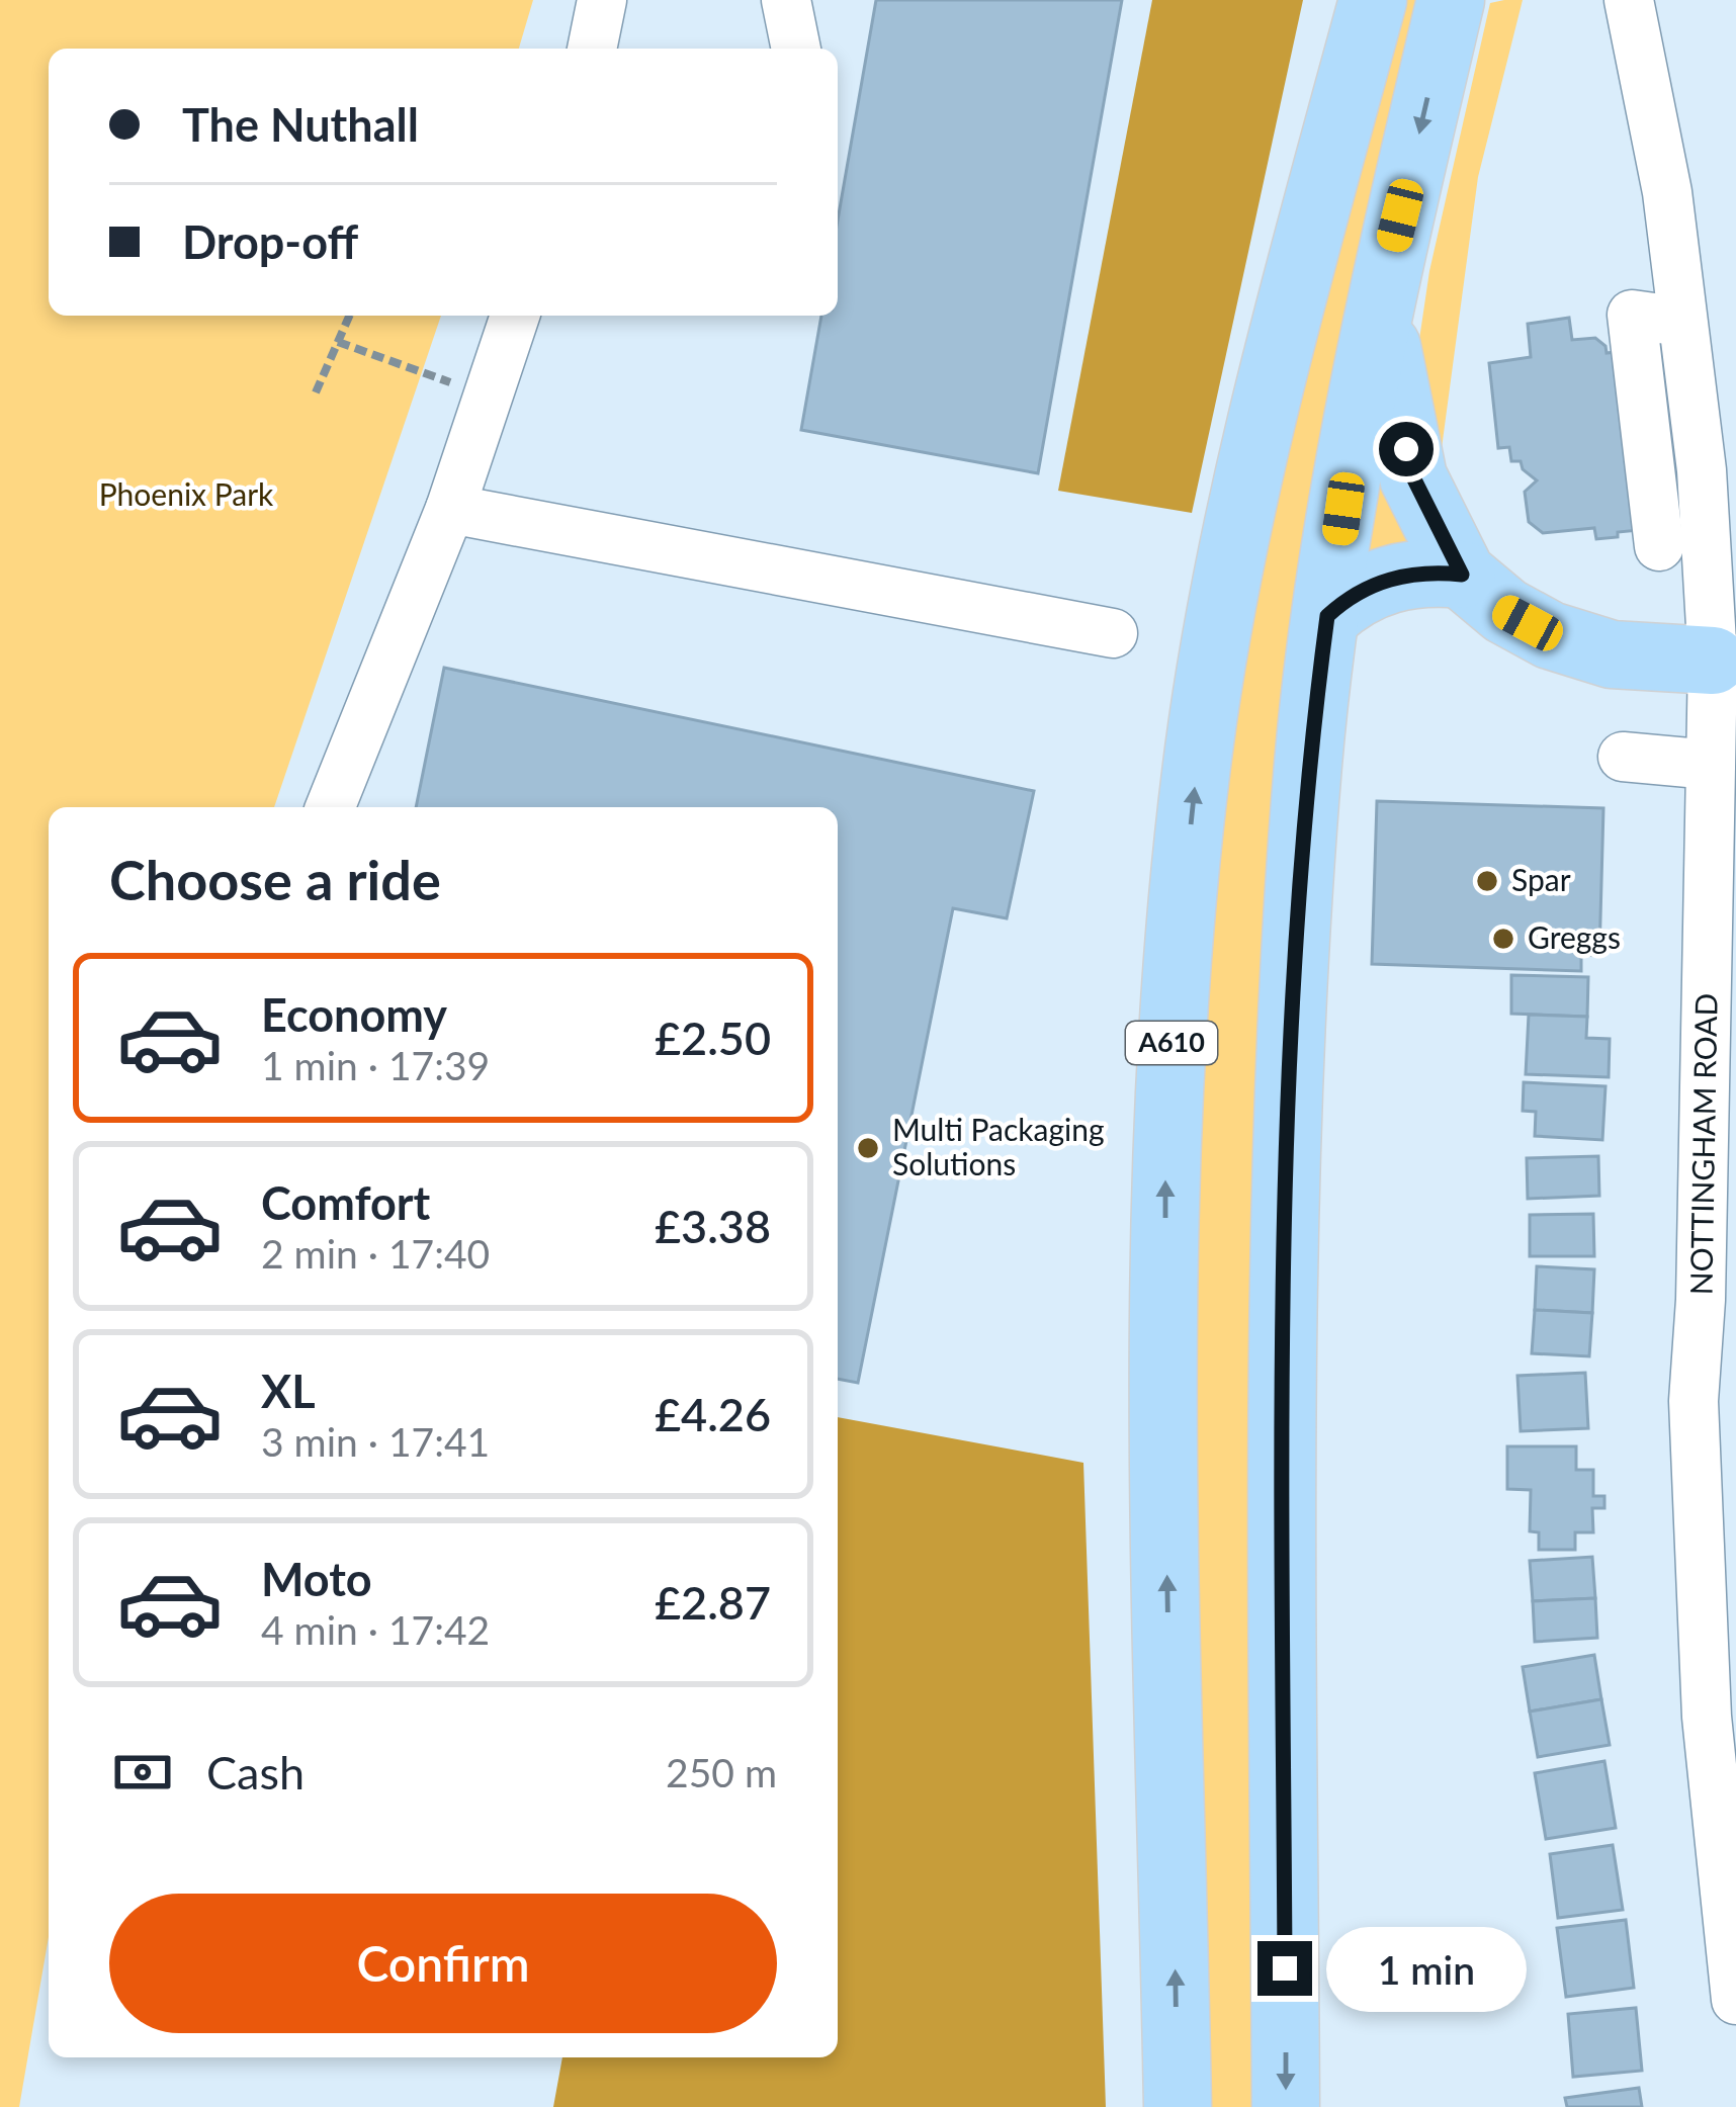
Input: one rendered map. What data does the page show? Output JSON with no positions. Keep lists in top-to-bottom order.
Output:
{
  "streets": {
    "highway": ["A610"],
    "street": ["NOTTINGHAM ROAD"]
  },
  "parks": ["Phoenix Park"],
  "places": ["Spar", "Greggs", "Multi Packaging Solutions"],
  "page": {
    "banner": ["The Nuthall", "Drop-off"],
    "heading": "Choose a ride",
    "list": [
      {
        "name": "Economy",
        "note": "1 min · 17:39",
        "value": "£2.50"
      },
      {
        "name": "Comfort",
        "note": "2 min · 17:40",
        "value": "£3.38"
      },
      {
        "name": "XL",
        "note": "3 min · 17:41",
        "value": "£4.26"
      },
      {
        "name": "Moto",
        "note": "4 min · 17:42",
        "value": "£2.87"
      }
    ],
    "pay": ["Cash", "250 m"],
    "buttons": "Confirm",
    "bubble": "1 min"
  }
}
